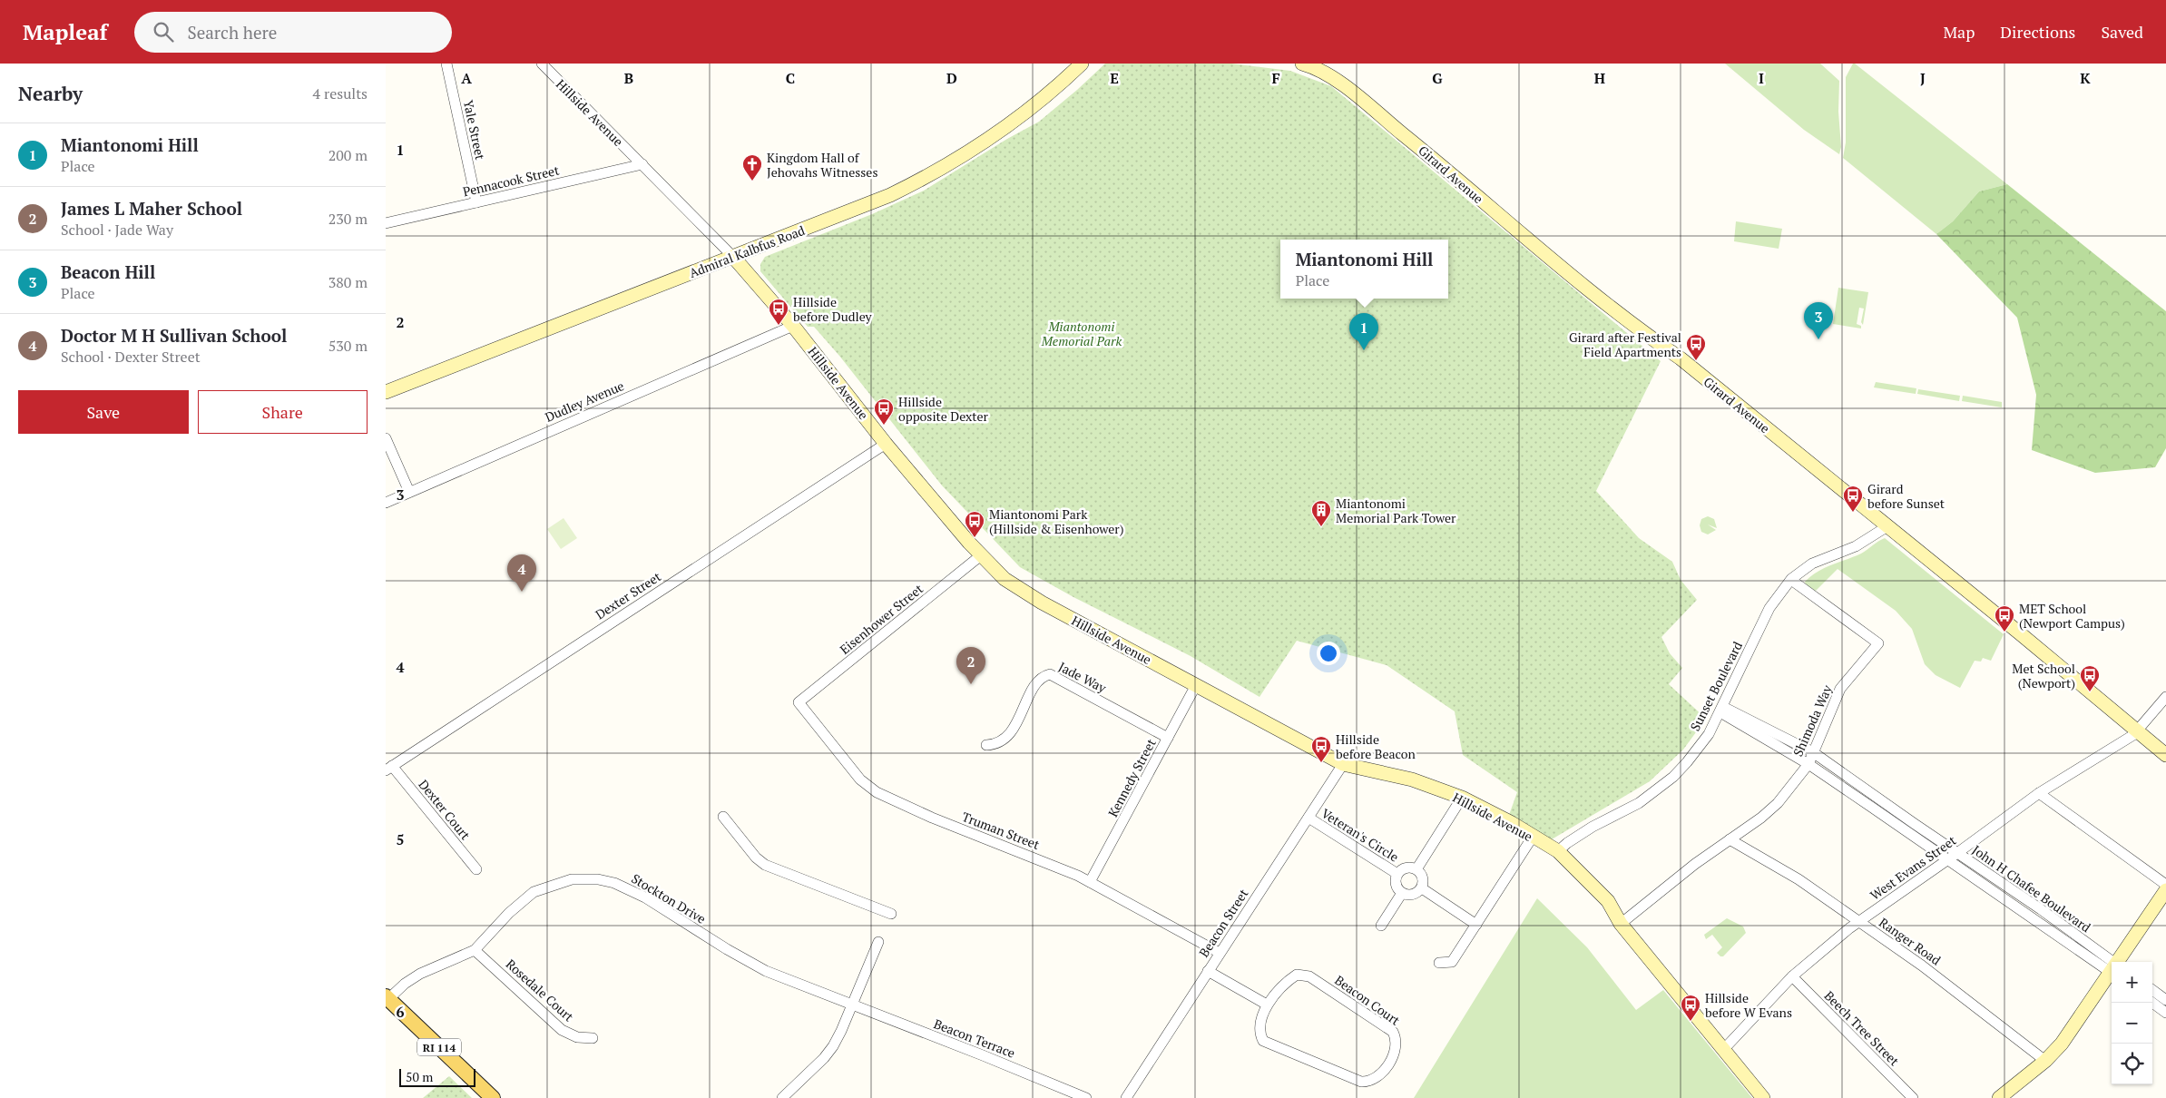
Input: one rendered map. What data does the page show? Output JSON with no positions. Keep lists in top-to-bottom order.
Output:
{
  "streets": {
    "main road": ["RI 114"],
    "street": [
      "Hillside Avenue",
      "Yale Street",
      "Girard Avenue",
      "Pennacook Street",
      "Admiral Kalbfus Road",
      "Dudley Avenue",
      "Dexter Street",
      "Eisenhower Street",
      "Jade Way",
      "Sunset Boulevard",
      "Shimoda Way",
      "Kennedy Street",
      "Dexter Court",
      "Truman Street",
      "Veteran's Circle",
      "West Evans Street",
      "John H Chafee Boulevard",
      "Stockton Drive",
      "Beacon Street",
      "Ranger Road",
      "Rosedale Court",
      "Beacon Court",
      "Beech Tree Street",
      "Beacon Terrace"
    ]
  },
  "crossings": [
    ["Hillside Avenue", "Pennacook Street"],
    ["Hillside Avenue", "Admiral Kalbfus Road"],
    ["Hillside Avenue", "Dudley Avenue"],
    ["Hillside Avenue", "Dexter Street"],
    ["Hillside Avenue", "Eisenhower Street"],
    ["Hillside Avenue", "Sunset Boulevard"],
    ["Hillside Avenue", "Shimoda Way"],
    ["Hillside Avenue", "Kennedy Street"],
    ["Hillside Avenue", "West Evans Street"],
    ["Hillside Avenue", "Beacon Street"],
    ["Yale Street", "Pennacook Street"],
    ["Girard Avenue", "Sunset Boulevard"],
    ["Girard Avenue", "West Evans Street"],
    ["Dexter Street", "Dexter Court"],
    ["Eisenhower Street", "Truman Street"],
    ["Jade Way", "Kennedy Street"],
    ["Sunset Boulevard", "Shimoda Way"],
    ["Sunset Boulevard", "John H Chafee Boulevard"],
    ["Shimoda Way", "John H Chafee Boulevard"],
    ["Shimoda Way", "Ranger Road"],
    ["Kennedy Street", "Truman Street"],
    ["Truman Street", "Beacon Street"],
    ["Veteran's Circle", "Beacon Street"],
    ["West Evans Street", "John H Chafee Boulevard"],
    ["West Evans Street", "Ranger Road"],
    ["West Evans Street", "Beech Tree Street"],
    ["Stockton Drive", "Rosedale Court"],
    ["Stockton Drive", "Beacon Terrace"],
    ["Stockton Drive", "RI 114"]
  ],
  "parks": ["Miantonomi Memorial Park"],
  "places": {
    "church": ["Kingdom Hall of Jehovahs Witnesses"],
    "bus stop": [
      "Hillside before Dudley",
      "Girard after Festival Field Apartments",
      "Hillside opposite Dexter",
      "Girard before Sunset",
      "Miantonomi Park (Hillside & Eisenhower)",
      "MET School (Newport Campus)",
      "Met School (Newport)",
      "Hillside before Beacon",
      "Hillside before W Evans"
    ],
    "building": ["Miantonomi Memorial Park Tower"]
  },
  "scale_bar": "50 m",
  "page": {
    "header": "Mapleaf",
    "search": "Search here",
    "nav": ["Map", "Directions", "Saved"],
    "heading": ["Nearby", "4 results"],
    "list": [
      {
        "mark": "1",
        "name": "Miantonomi Hill",
        "note": "Place",
        "value": "200 m"
      },
      {
        "mark": "2",
        "name": "James L Maher School",
        "note": "School · Jade Way",
        "value": "230 m"
      },
      {
        "mark": "3",
        "name": "Beacon Hill",
        "note": "Place",
        "value": "380 m"
      },
      {
        "mark": "4",
        "name": "Doctor M H Sullivan School",
        "note": "School · Dexter Street",
        "value": "530 m"
      }
    ],
    "popup": ["Miantonomi Hill", "Place"],
    "pins": [
      "3",
      "1",
      "4",
      "2"
    ],
    "buttons": ["Save", "Share"],
    "map_buttons": ["+", "−"],
    "scale": "50 m"
  },
  "grid": {
    "columns": [
      "A",
      "B",
      "C",
      "D",
      "E",
      "F",
      "G",
      "H",
      "I",
      "J",
      "K"
    ],
    "rows": [
      "1",
      "2",
      "3",
      "4",
      "5",
      "6"
    ]
  }
}
